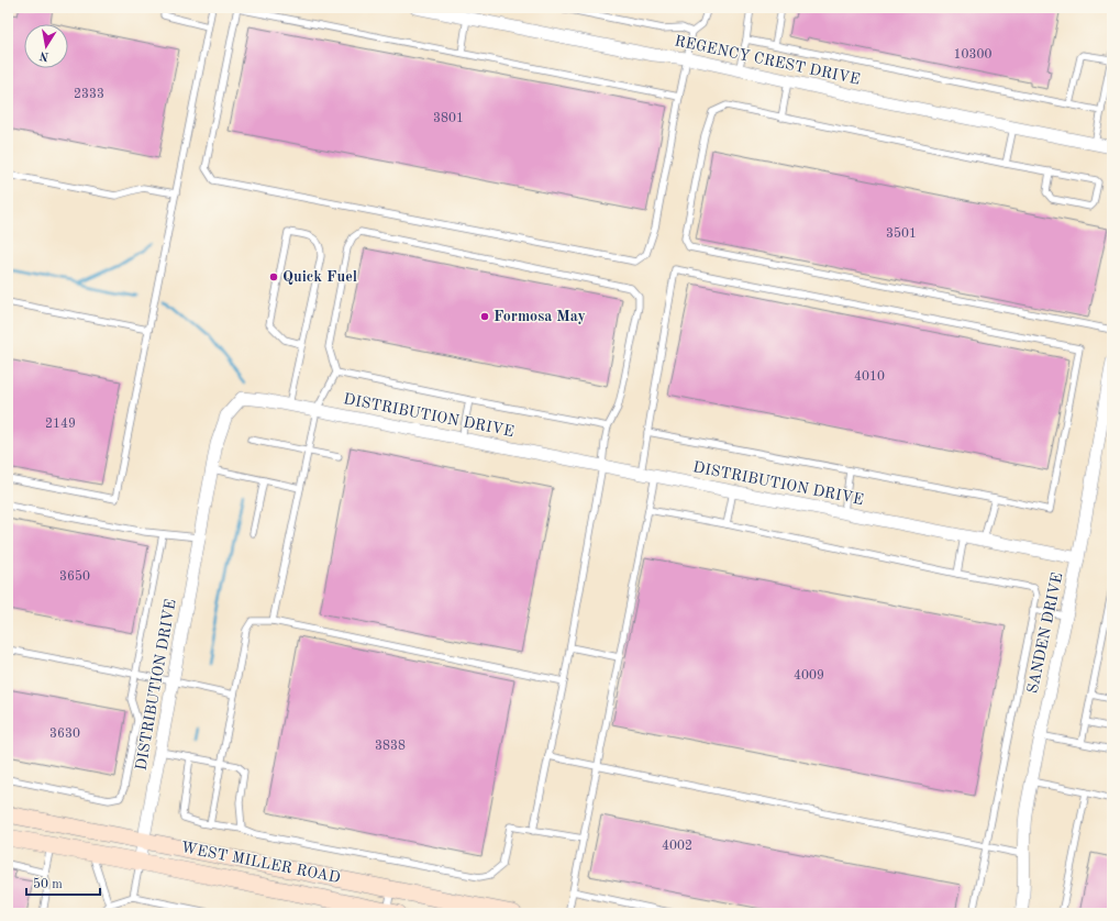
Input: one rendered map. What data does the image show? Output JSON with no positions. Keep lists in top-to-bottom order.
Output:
{
  "streets": {
    "main road": ["WEST MILLER ROAD"],
    "street": ["REGENCY CREST DRIVE", "DISTRIBUTION DRIVE", "SANDEN DRIVE"]
  },
  "crossings": [
    ["DISTRIBUTION DRIVE", "SANDEN DRIVE"],
    ["DISTRIBUTION DRIVE", "WEST MILLER ROAD"]
  ],
  "places": ["Quick Fuel", "Formosa May"],
  "house_numbers": [
    "10300",
    "2333",
    "3801",
    "3501",
    "4010",
    "2149",
    "3650",
    "4009",
    "3630",
    "3838",
    "4002"
  ],
  "scale_bar": "50 m",
  "north": "bottom"
}
